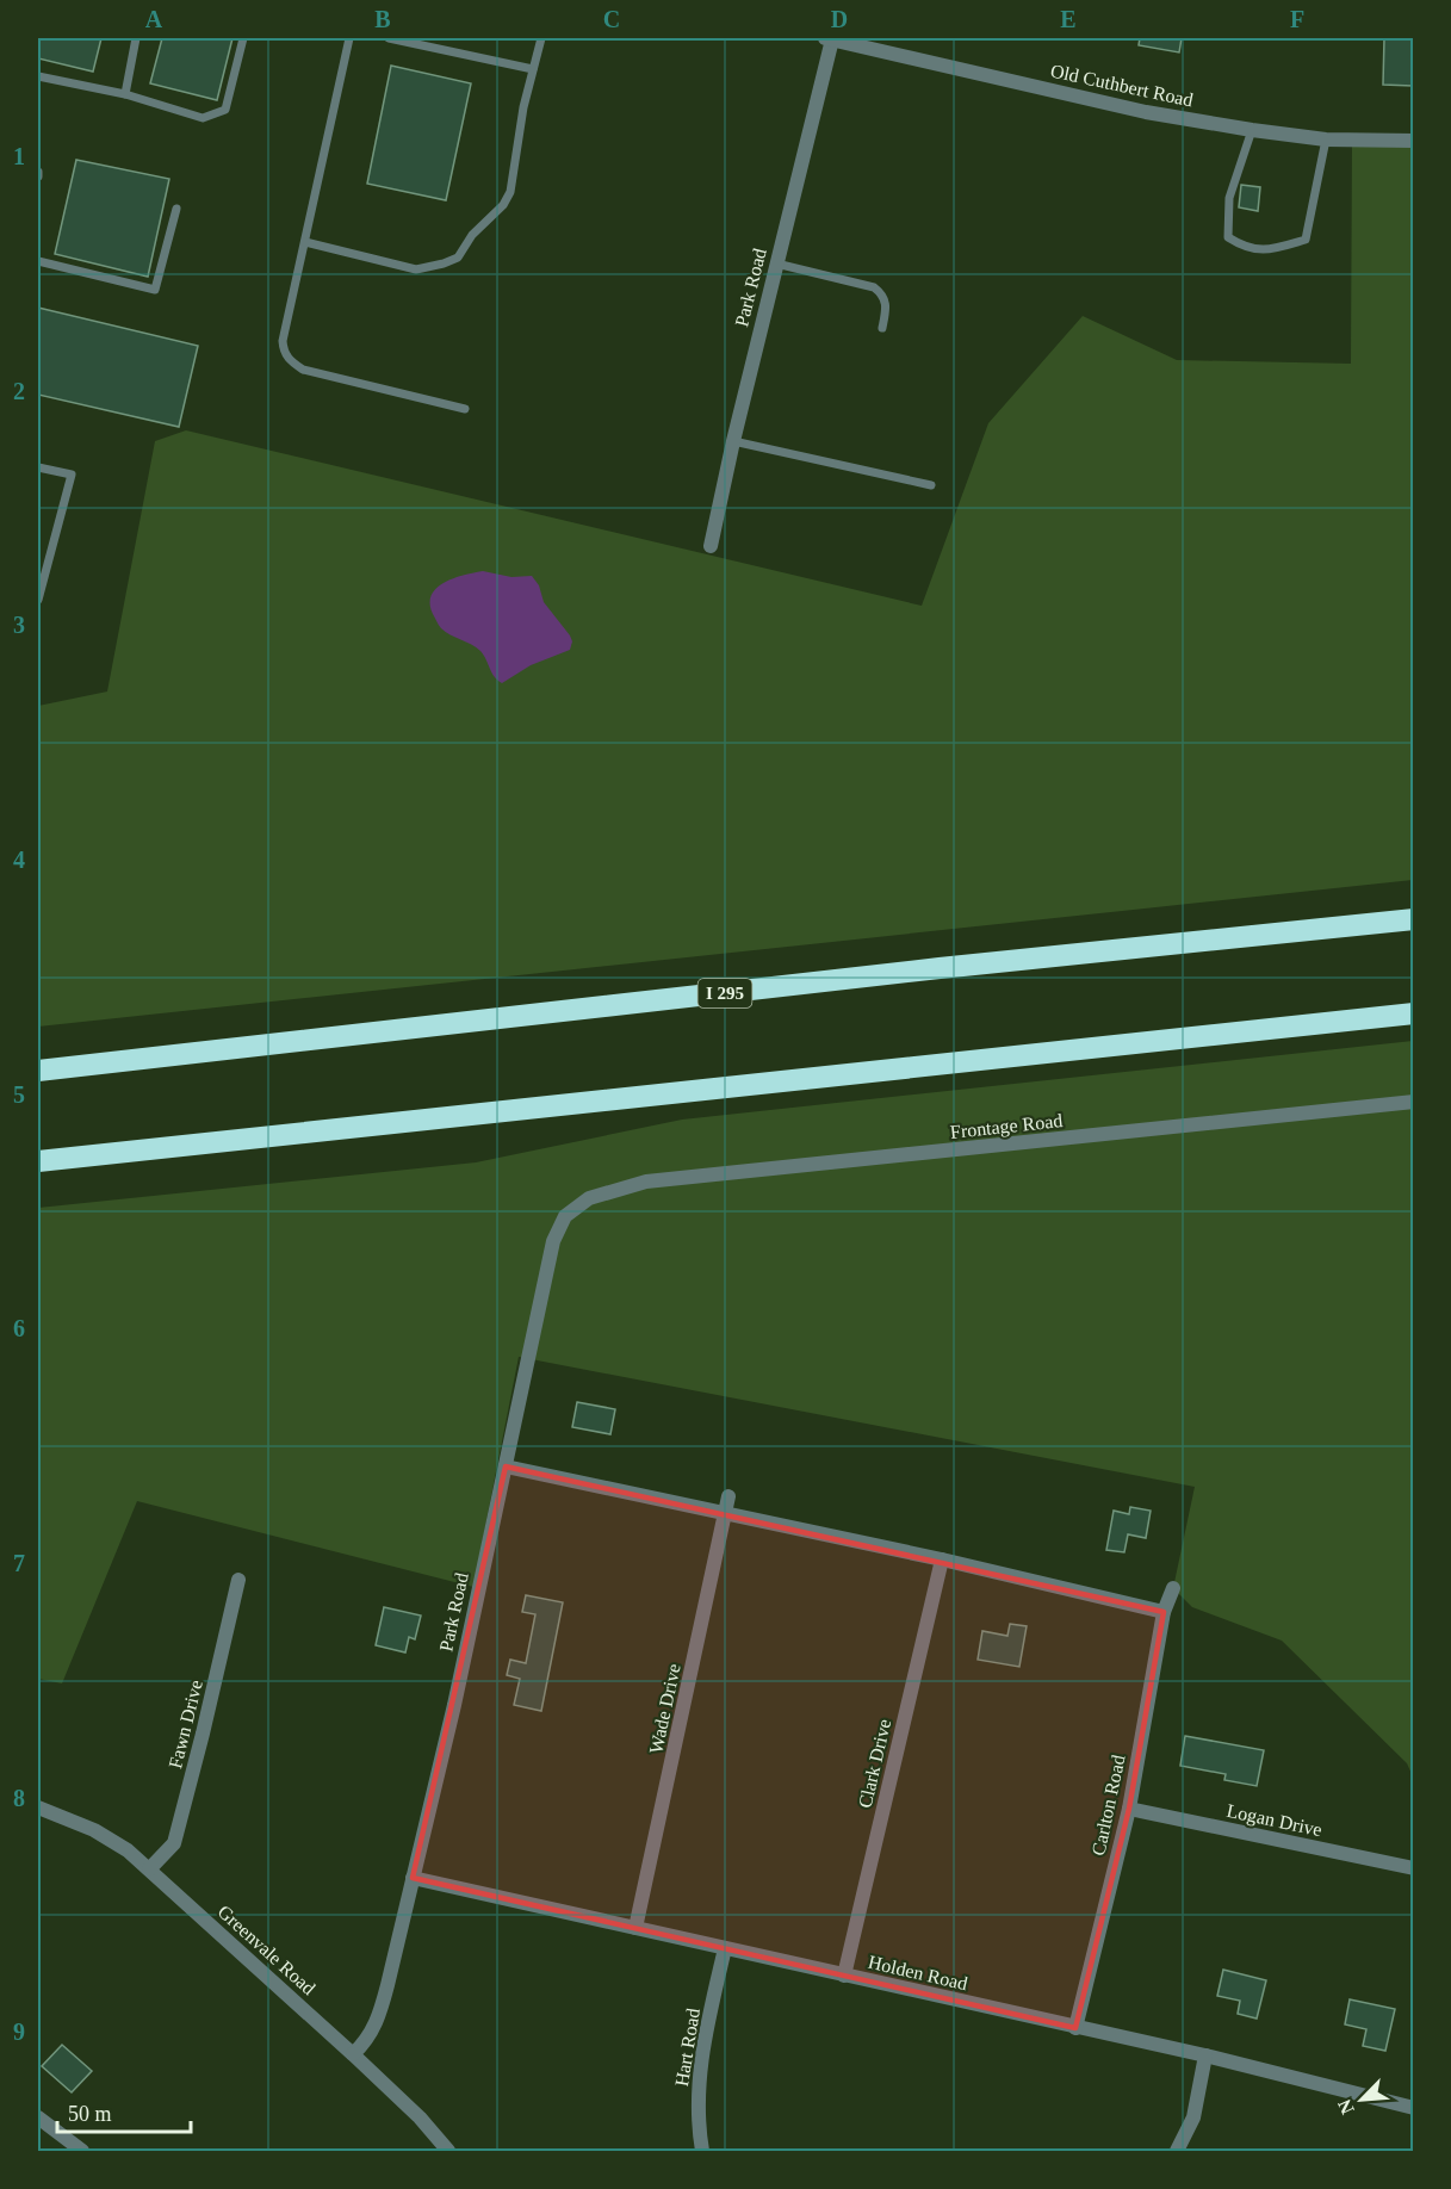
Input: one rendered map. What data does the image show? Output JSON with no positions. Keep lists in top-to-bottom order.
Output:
{
  "streets": {
    "highway": ["I 295"],
    "street": [
      "Old Cuthbert Road",
      "Park Road",
      "Frontage Road",
      "Wade Drive",
      "Fawn Drive",
      "Clark Drive",
      "Carlton Road",
      "Logan Drive",
      "Greenvale Road",
      "Holden Road",
      "Hart Road"
    ]
  },
  "crossings": [
    ["Old Cuthbert Road", "Park Road"],
    ["Park Road", "Frontage Road"],
    ["Park Road", "Greenvale Road"],
    ["Park Road", "Holden Road"],
    ["Wade Drive", "Holden Road"],
    ["Fawn Drive", "Greenvale Road"],
    ["Clark Drive", "Holden Road"],
    ["Carlton Road", "Logan Drive"],
    ["Carlton Road", "Holden Road"],
    ["Holden Road", "Hart Road"]
  ],
  "scale_bar": "50 m",
  "north": "bottom left",
  "grid": {
    "columns": [
      "A",
      "B",
      "C",
      "D",
      "E",
      "F"
    ],
    "rows": [
      "1",
      "2",
      "3",
      "4",
      "5",
      "6",
      "7",
      "8",
      "9"
    ]
  }
}
